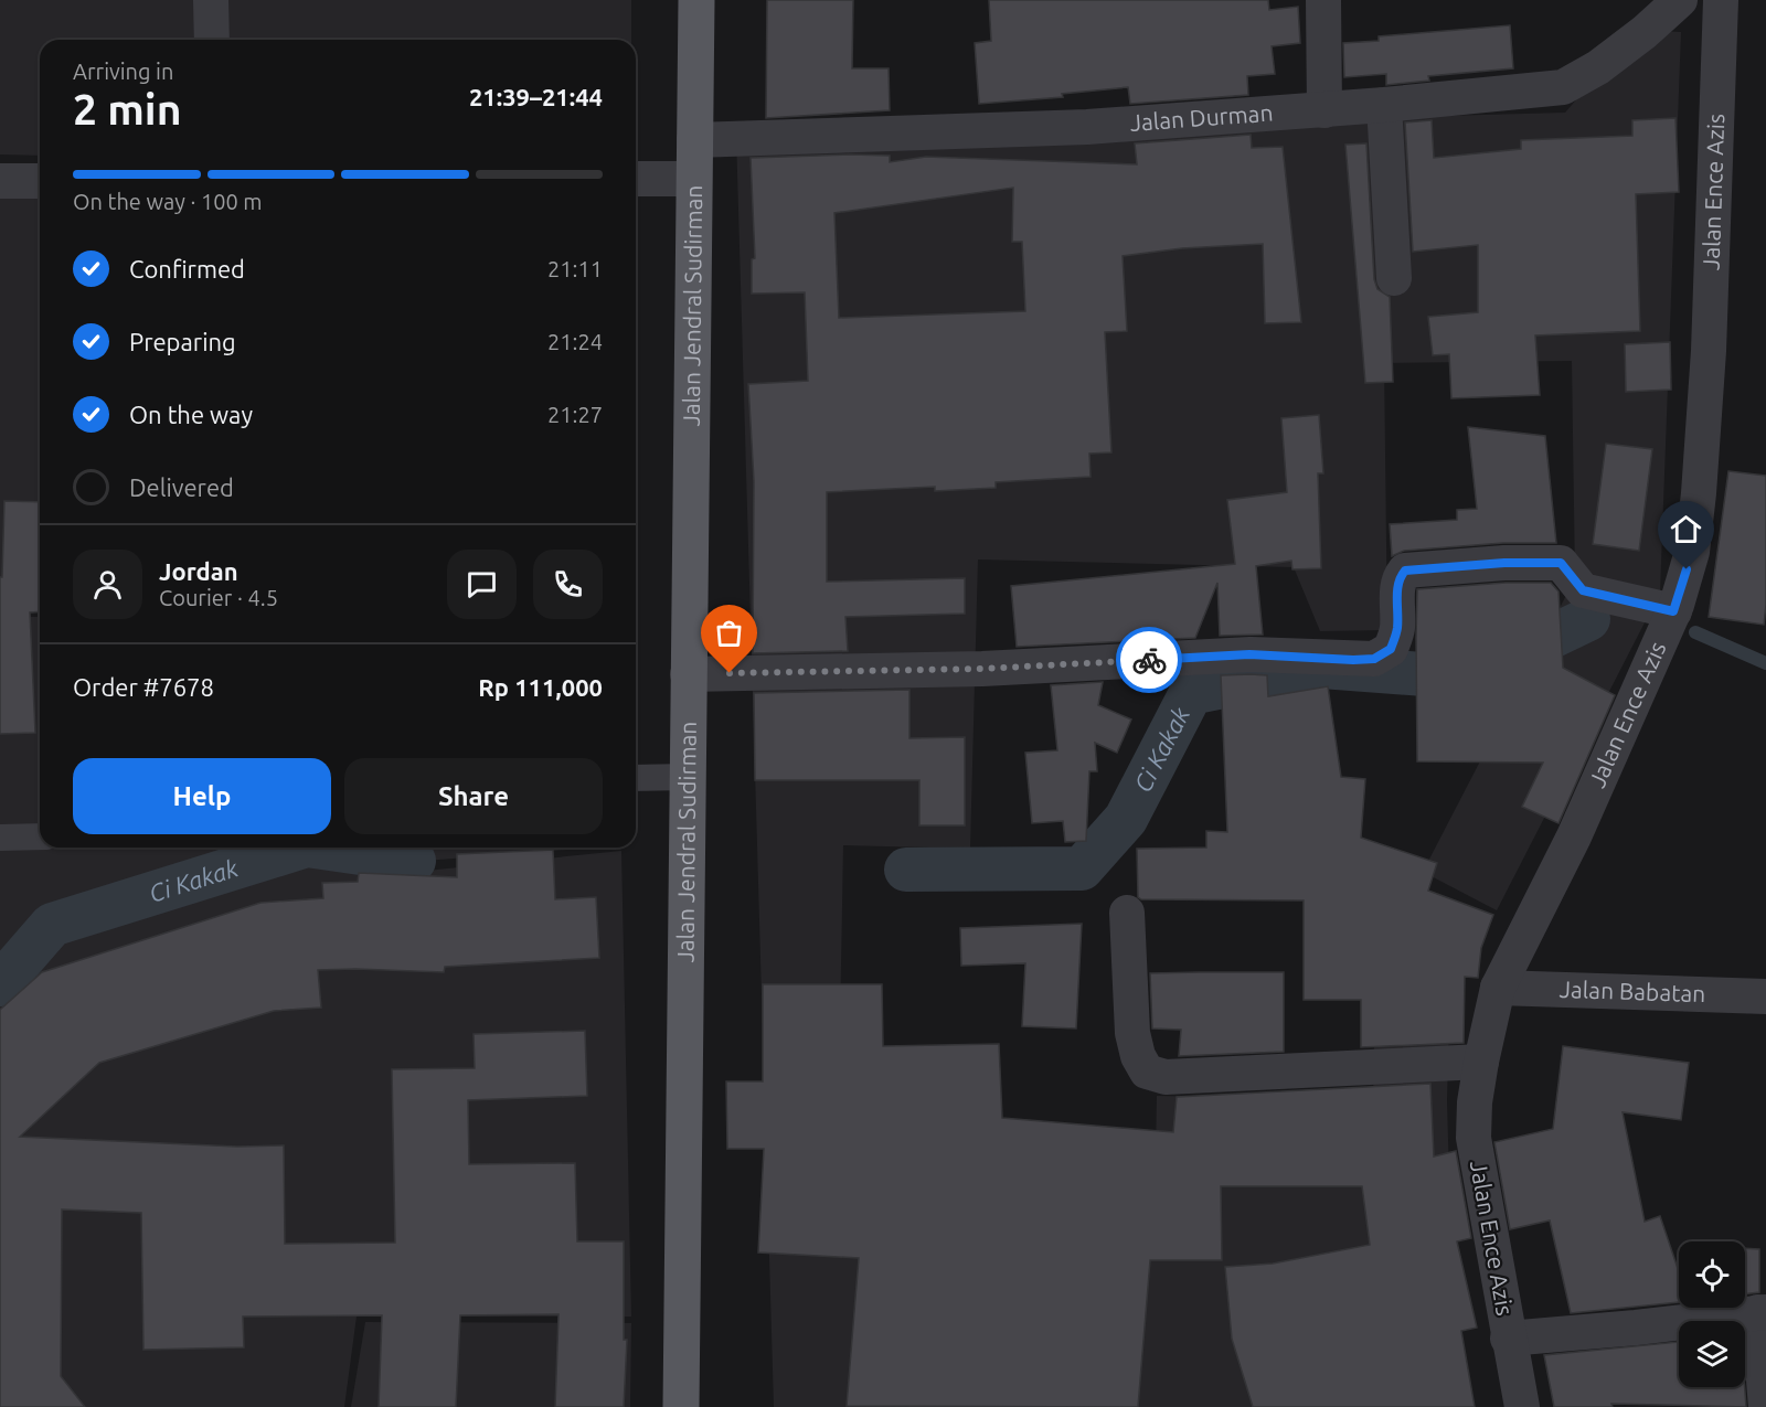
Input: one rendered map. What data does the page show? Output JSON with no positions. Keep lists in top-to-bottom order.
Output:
{
  "streets": {
    "main road": ["Jalan Jendral Sudirman"],
    "street": ["Jalan Durman", "Jalan Ence Azis", "Jalan Babatan"]
  },
  "crossings": [
    ["Jalan Durman", "Jalan Jendral Sudirman"],
    ["Jalan Ence Azis", "Jalan Babatan"]
  ],
  "water": ["Ci Kakak"],
  "page": {
    "heading": ["2 min", "Arriving in", "21:39–21:44"],
    "panel": [
      "Jordan",
      "Courier · 4.5",
      "Order #7678",
      "Rp 111,000"
    ],
    "bar": "On the way · 100 m",
    "list": [
      ["Confirmed", "21:11"],
      ["Preparing", "21:24"],
      ["On the way", "21:27"],
      "Delivered"
    ],
    "buttons": ["Help", "Share"]
  }
}
